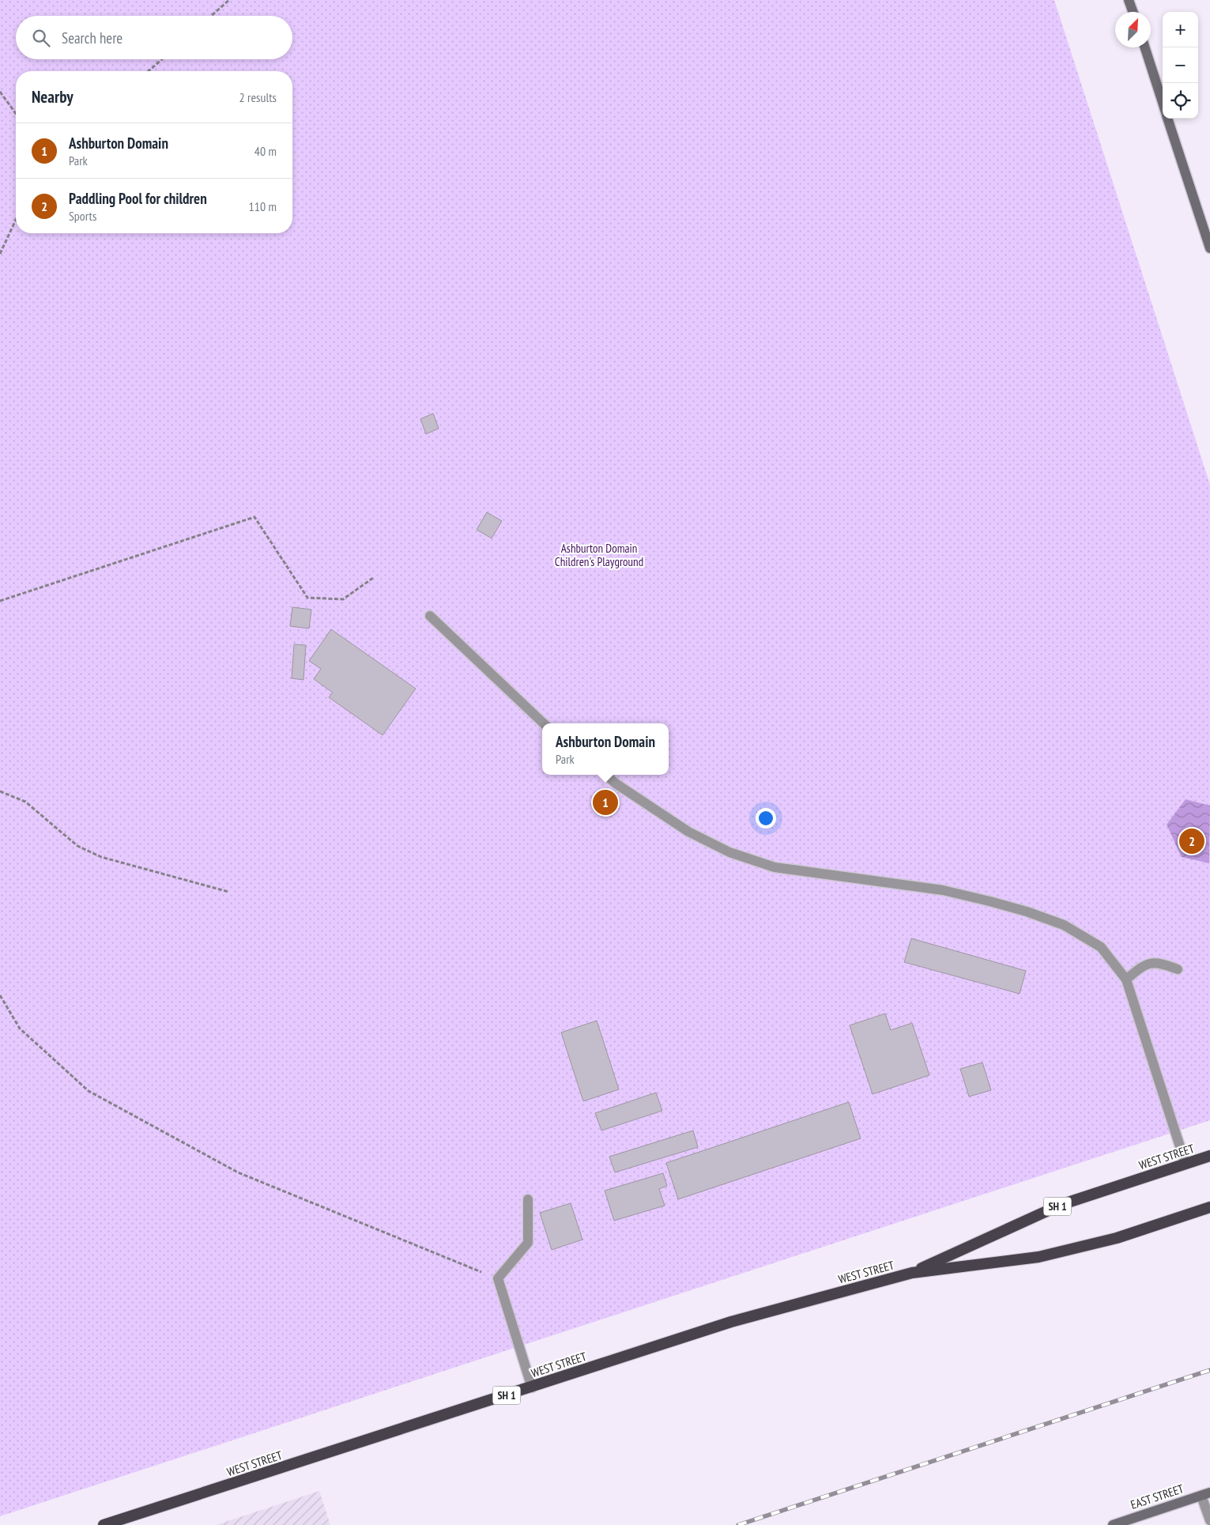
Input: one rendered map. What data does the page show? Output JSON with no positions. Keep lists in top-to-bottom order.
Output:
{
  "streets": {
    "highway": ["WEST STREET", "SH 1"],
    "main road": ["EAST STREET"]
  },
  "parks": ["Ashburton Domain Children's Playground"],
  "north": "top right",
  "page": {
    "map_buttons": ["+", "−"],
    "search": "Search here",
    "heading": ["Nearby", "2 results"],
    "list": [
      {
        "mark": "1",
        "name": "Ashburton Domain",
        "note": "Park",
        "value": "40 m"
      },
      {
        "mark": "2",
        "name": "Paddling Pool for children",
        "note": "Sports",
        "value": "110 m"
      }
    ],
    "popup": ["Ashburton Domain", "Park"],
    "pins": ["1", "2"]
  }
}
